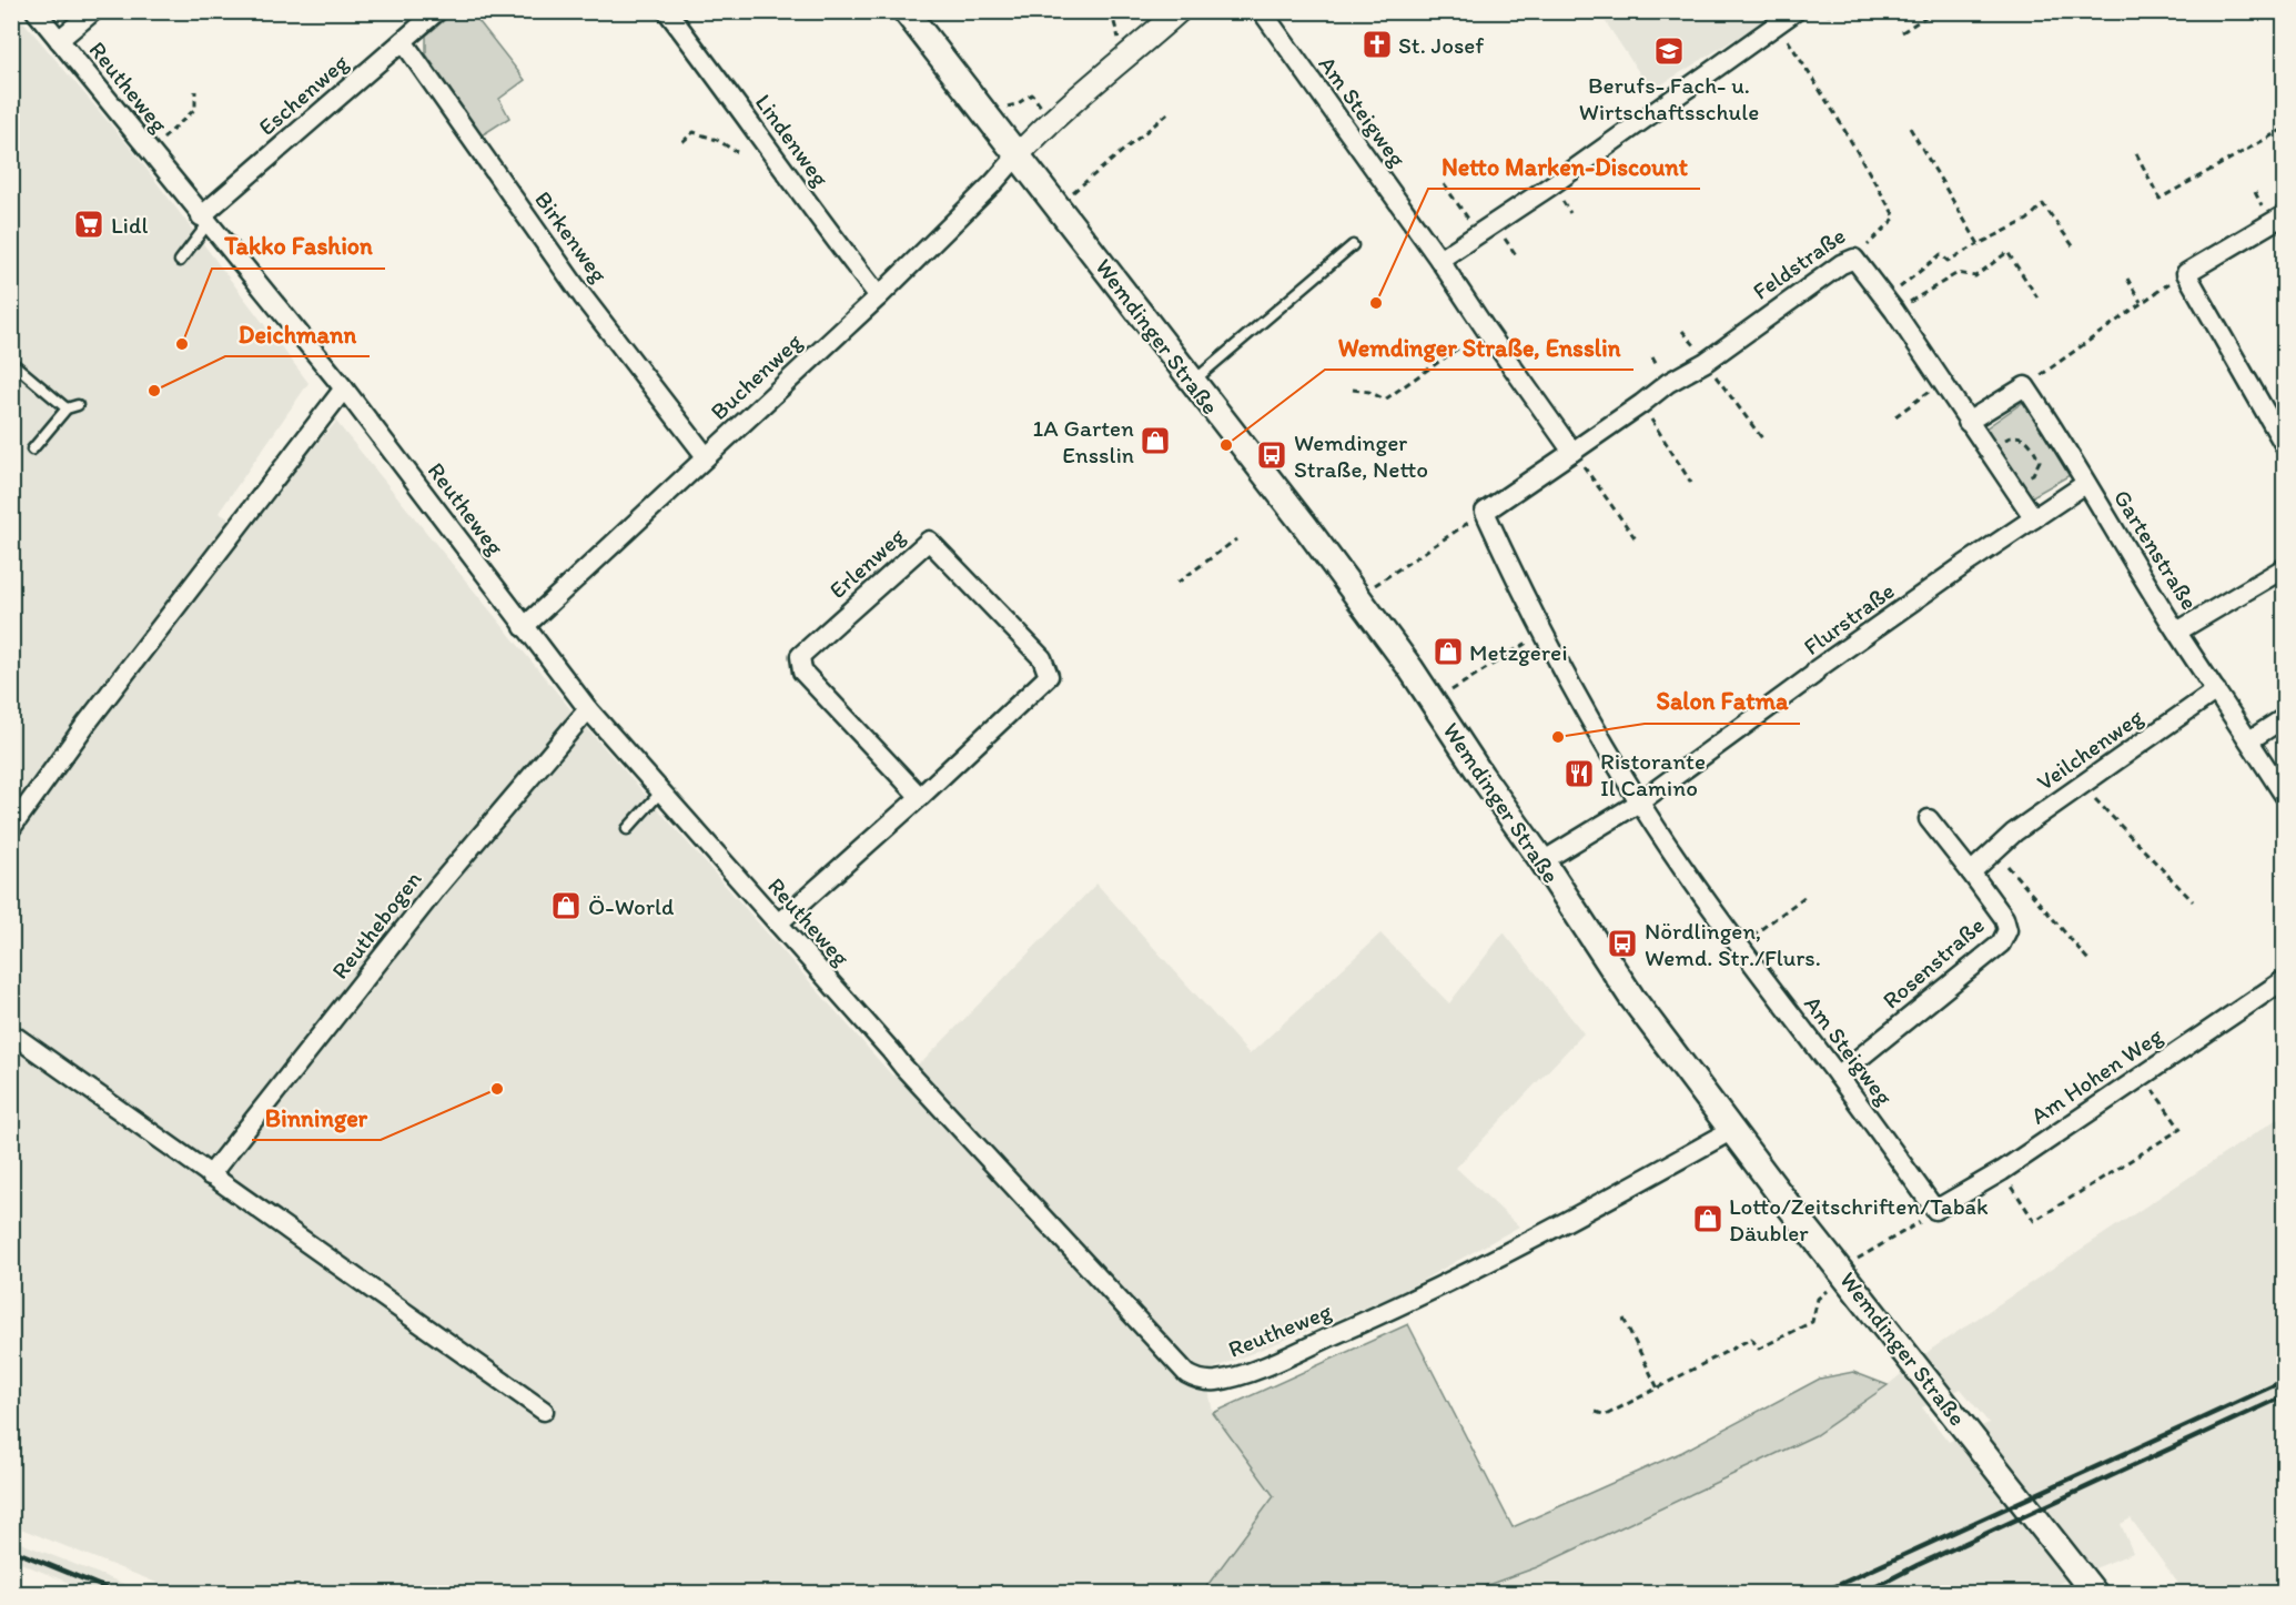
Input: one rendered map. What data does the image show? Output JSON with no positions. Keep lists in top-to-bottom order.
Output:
{
  "streets": {
    "main road": ["Wemdinger Straße"],
    "street": [
      "Reutheweg",
      "Eschenweg",
      "Am Steigweg",
      "Lindenweg",
      "Birkenweg",
      "Feldstraße",
      "Buchenweg",
      "Gartenstraße",
      "Erlenweg",
      "Flurstraße",
      "Veilchenweg",
      "Reuthebogen",
      "Rosenstraße",
      "Am Hohen Weg"
    ]
  },
  "crossings": [
    ["Reutheweg", "Eschenweg"],
    ["Reutheweg", "Wemdinger Straße"],
    ["Reutheweg", "Buchenweg"],
    ["Reutheweg", "Erlenweg"],
    ["Reutheweg", "Reuthebogen"],
    ["Eschenweg", "Birkenweg"],
    ["Am Steigweg", "Feldstraße"],
    ["Am Steigweg", "Flurstraße"],
    ["Am Steigweg", "Rosenstraße"],
    ["Am Steigweg", "Am Hohen Weg"],
    ["Lindenweg", "Buchenweg"],
    ["Birkenweg", "Buchenweg"],
    ["Wemdinger Straße", "Buchenweg"],
    ["Wemdinger Straße", "Flurstraße"],
    ["Gartenstraße", "Flurstraße"],
    ["Gartenstraße", "Veilchenweg"]
  ],
  "places": {
    "church": ["St. Josef"],
    "school or university": ["Berufs- Fach- u. Wirtschaftsschule"],
    "supermarket": ["Lidl"],
    "other": [
      "Netto Marken-Discount",
      "Takko Fashion",
      "Deichmann",
      "Wemdinger Straße, Ensslin",
      "Salon Fatma",
      "Binninger"
    ],
    "shop": [
      "1A Garten Ensslin",
      "Metzgerei",
      "Ö-World",
      "Lotto/Zeitschriften/Tabak Däubler"
    ],
    "bus stop": ["Wemdinger Straße, Netto", "Nördlingen, Wemd. Str./Flurs."],
    "restaurant": ["Ristorante Il Camino"]
  }
}
